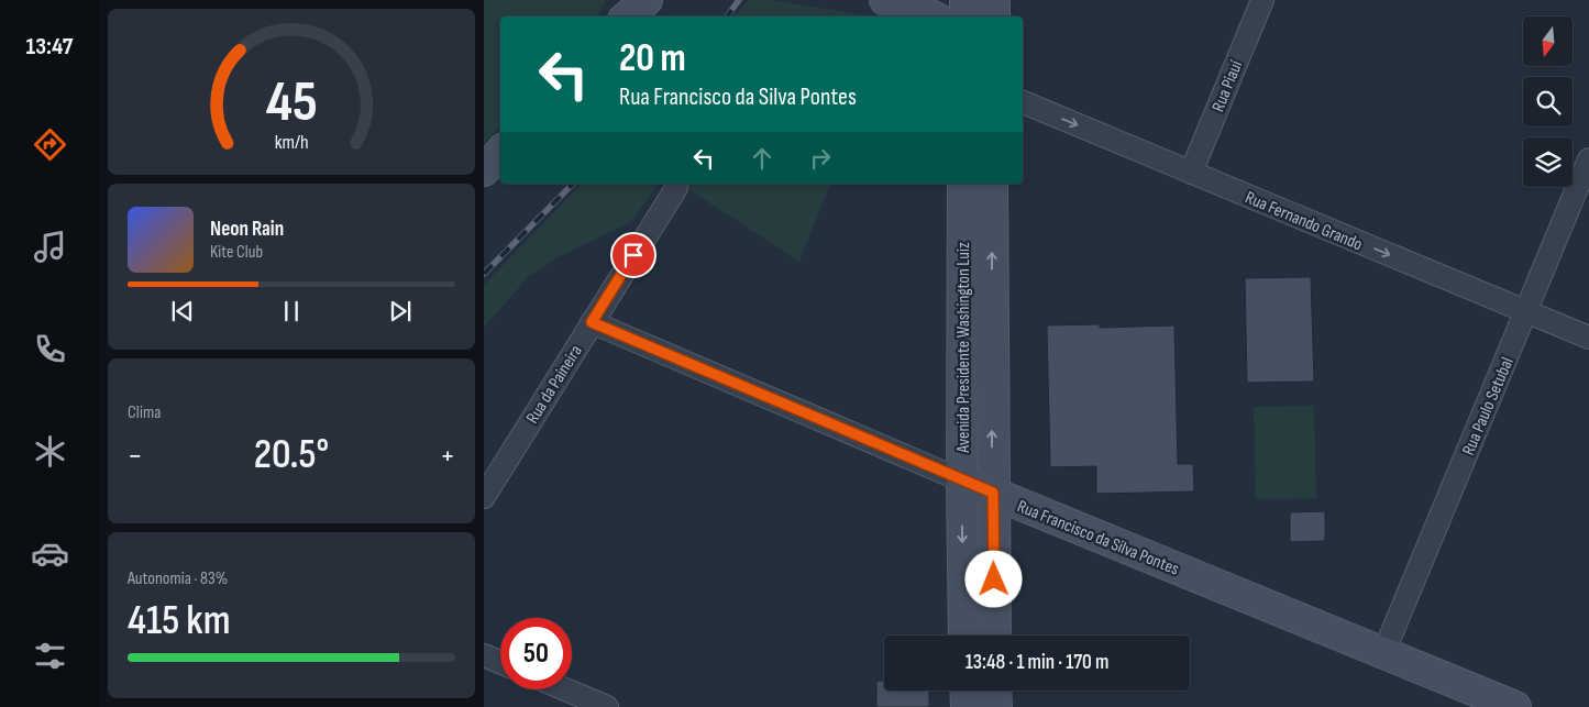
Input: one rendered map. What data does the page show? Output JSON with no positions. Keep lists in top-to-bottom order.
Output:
{
  "streets": {
    "main road": ["Avenida Presidente Washington Luiz", "Rua Francisco da Silva Pontes"],
    "street": [
      "Rua Piauí",
      "Rua Fernando Grando",
      "Rua da Paineira",
      "Rua Paulo Setubal"
    ]
  },
  "crossings": [
    ["Rua Piauí", "Rua Fernando Grando"],
    ["Rua Fernando Grando", "Rua Paulo Setubal"],
    ["Avenida Presidente Washington Luiz", "Rua Francisco da Silva Pontes"],
    ["Rua da Paineira", "Rua Francisco da Silva Pontes"],
    ["Rua Paulo Setubal", "Rua Francisco da Silva Pontes"]
  ],
  "one_way": ["Rua Fernando Grando"],
  "north": "bottom",
  "page": {
    "tabs": "13:47",
    "turn": ["20 m", "Rua Francisco da Silva Pontes"],
    "song": ["Neon Rain", "Kite Club"],
    "tile": [
      "Clima",
      ["Autonomia · 83%", "415 km"]
    ],
    "heat": ["−", "20.5°", "+"],
    "limit": "50",
    "trip": "13:48 · 1 min · 170 m",
    "gauge": ["45", "km/h"]
  }
}
